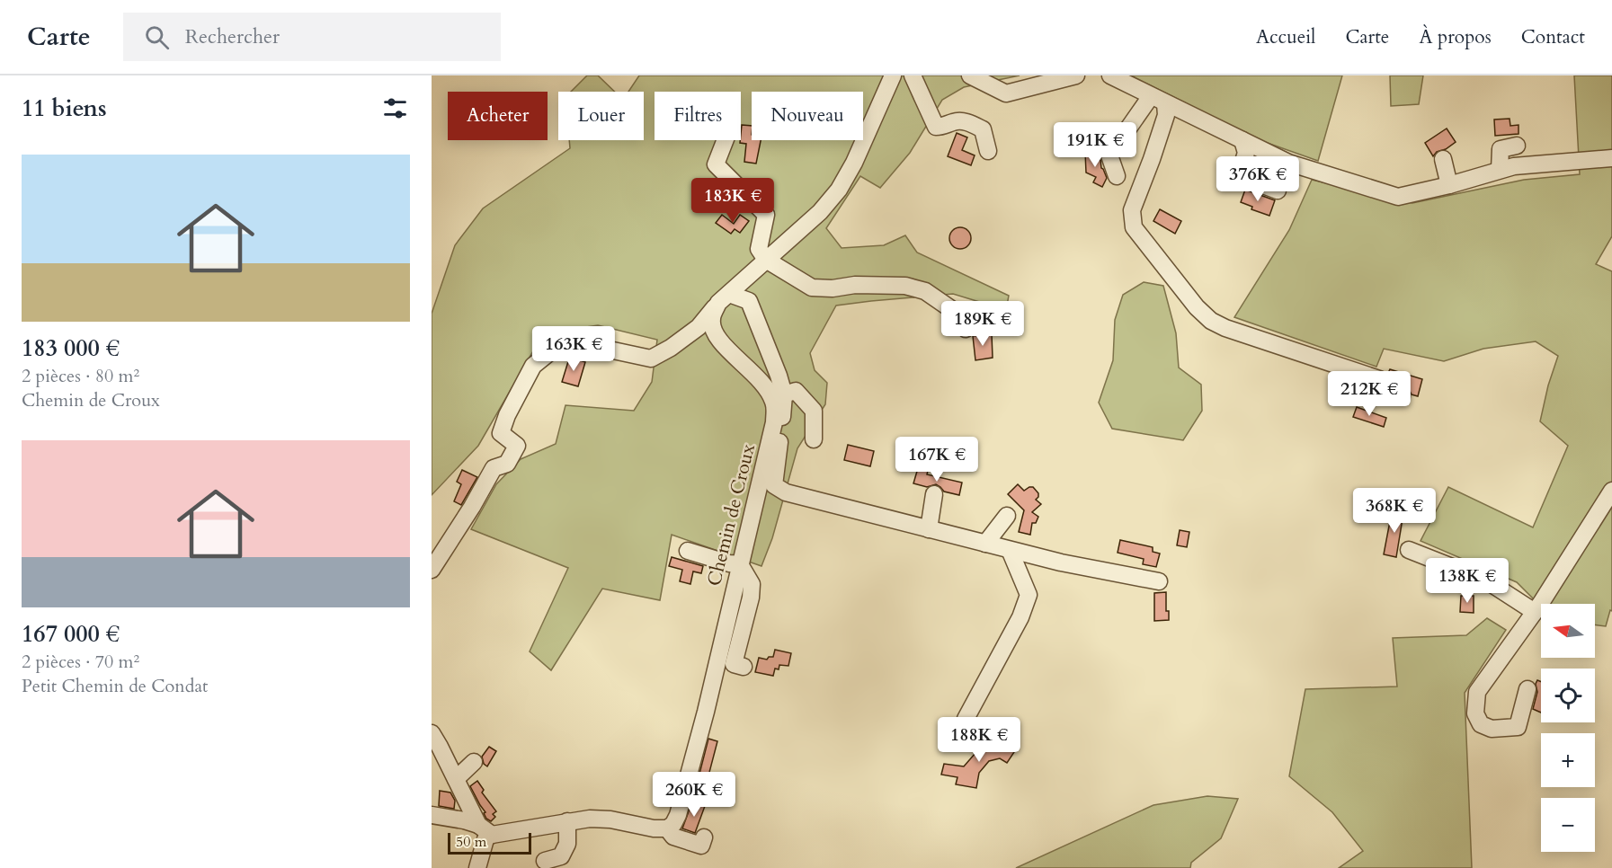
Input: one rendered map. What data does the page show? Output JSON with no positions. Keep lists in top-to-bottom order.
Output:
{
  "streets": {
    "street": ["Chemin de Croux"]
  },
  "scale_bar": "50 m",
  "north": "left",
  "page": {
    "header": "Carte",
    "search": "Rechercher",
    "nav": [
      "Accueil",
      "Carte",
      "À propos",
      "Contact"
    ],
    "heading": "11 biens",
    "chip": [
      "Acheter",
      "Louer",
      "Filtres",
      "Nouveau"
    ],
    "price": [
      "191K €",
      "376K €",
      "183K €",
      "189K €",
      "163K €",
      "212K €",
      "167K €",
      "368K €",
      "138K €",
      "188K €",
      "260K €"
    ],
    "list": [
      {
        "name": "183 000 €",
        "note": "2 pièces · 80 m² · Chemin de Croux"
      },
      {
        "name": "167 000 €",
        "note": "2 pièces · 70 m² · Petit Chemin de Condat"
      }
    ],
    "map_buttons": ["+", "−"],
    "scale": "50 m"
  }
}
